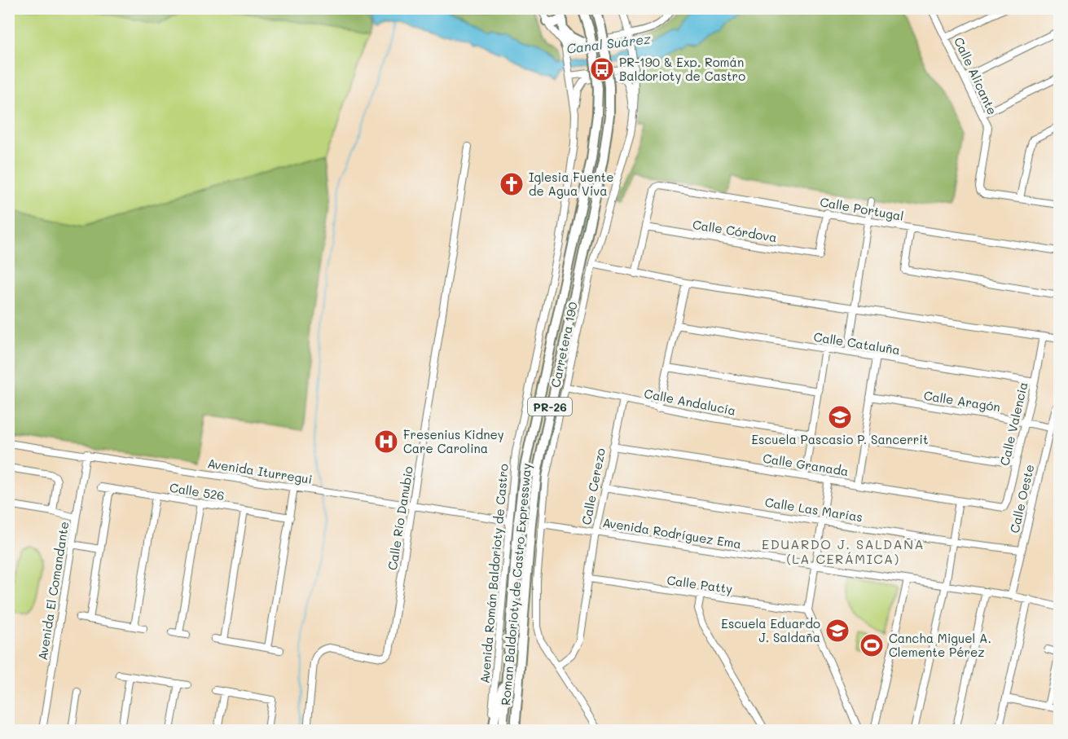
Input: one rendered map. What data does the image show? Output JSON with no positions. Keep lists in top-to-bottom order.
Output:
{
  "streets": {
    "highway": ["PR-26", "Roman Baldorioty de Castro Expressway"],
    "street": [
      "Calle Alicante",
      "Calle Portugal",
      "Calle Córdova",
      "Calle Cataluña",
      "Carretera 190",
      "Calle Aragón",
      "Calle Andalucía",
      "Calle Valencia",
      "Calle Granada",
      "Avenida Iturregui",
      "Calle Cerezo",
      "Calle 526",
      "Calle Oeste",
      "Calle Las Marías",
      "Calle Río Danubio",
      "Avenida Rodríguez Ema",
      "Avenida Román Baldorioty de Castro",
      "Calle Patty",
      "Avenida El Comandante"
    ]
  },
  "crossings": [
    ["Calle Portugal", "Calle Córdova"],
    ["Calle Cataluña", "Calle Valencia"],
    ["Carretera 190", "Calle Andalucía"],
    ["Carretera 190", "Calle Cerezo"],
    ["Carretera 190", "Avenida Rodríguez Ema"],
    ["Calle Aragón", "Calle Valencia"],
    ["Calle Aragón", "Calle Oeste"],
    ["Calle Andalucía", "Calle Cerezo"],
    ["Calle Valencia", "Calle Granada"],
    ["Calle Granada", "Calle Cerezo"],
    ["Avenida Iturregui", "Calle Río Danubio"],
    ["Avenida Iturregui", "Avenida Román Baldorioty de Castro"],
    ["Avenida Iturregui", "Avenida El Comandante"],
    ["Calle Cerezo", "Calle Las Marías"],
    ["Calle Cerezo", "Avenida Rodríguez Ema"],
    ["Calle Cerezo", "Calle Patty"],
    ["Calle Oeste", "Calle Las Marías"],
    ["Calle Oeste", "Avenida Rodríguez Ema"]
  ],
  "districts": ["EDUARDO J. SALDAÑA (LA CERÁMICA)"],
  "water": ["Canal Suárez"],
  "places": {
    "bus stop": ["PR-190 & Exp. Román Baldorioty de Castro"],
    "church": ["Iglesia Fuente de Agua Viva"],
    "school or university": ["Escuela Pascasio P. Sancerrit", "Escuela Eduardo J. Saldaña"],
    "hospital": ["Fresenius Kidney Care Carolina"],
    "sports": ["Cancha Miguel A. Clemente Pérez"]
  }
}
